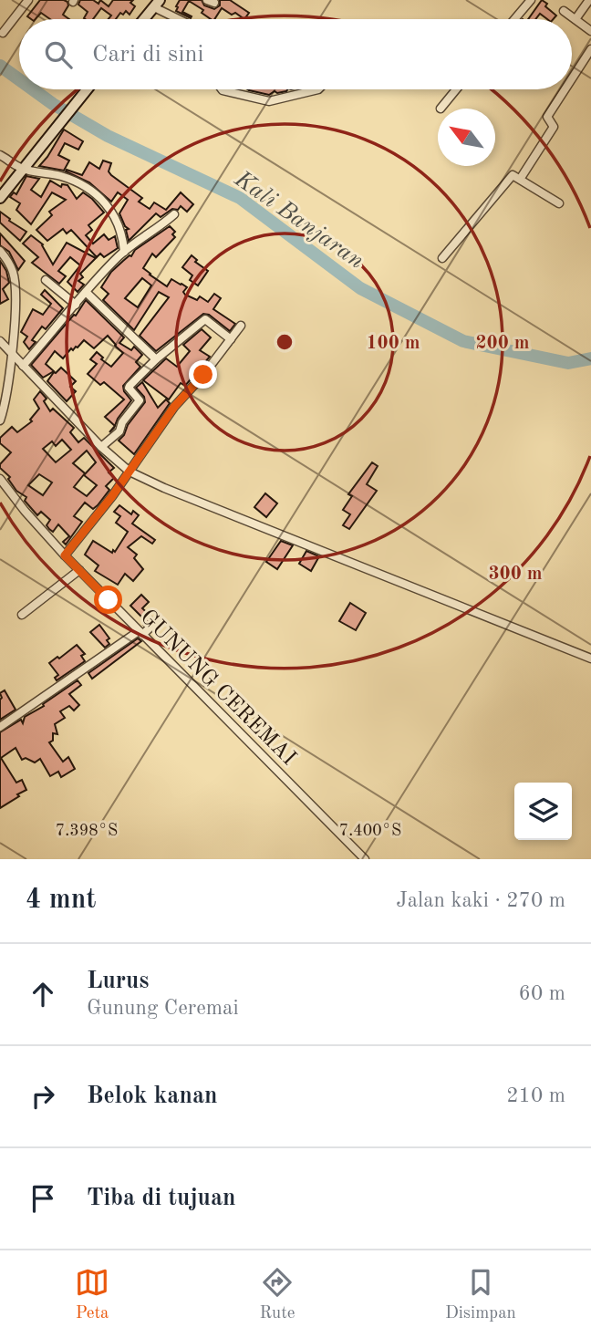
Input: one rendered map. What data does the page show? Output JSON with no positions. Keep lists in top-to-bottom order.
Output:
{
  "streets": {
    "street": ["GUNUNG CEREMAI"]
  },
  "water": ["Kali Banjaran"],
  "north": "top left",
  "page": {
    "search": "Cari di sini",
    "heading": ["4 mnt", "Jalan kaki · 270 m"],
    "list": [
      ["Lurus", "Gunung Ceremai", "60 m"],
      ["Belok kanan", "210 m"],
      "Tiba di tujuan"
    ],
    "nav": ["Peta", "Rute", "Disimpan"]
  },
  "coordinates": ["7.398°S", "7.400°S"],
  "rings": ["100 m", "200 m", "300 m"]
}
